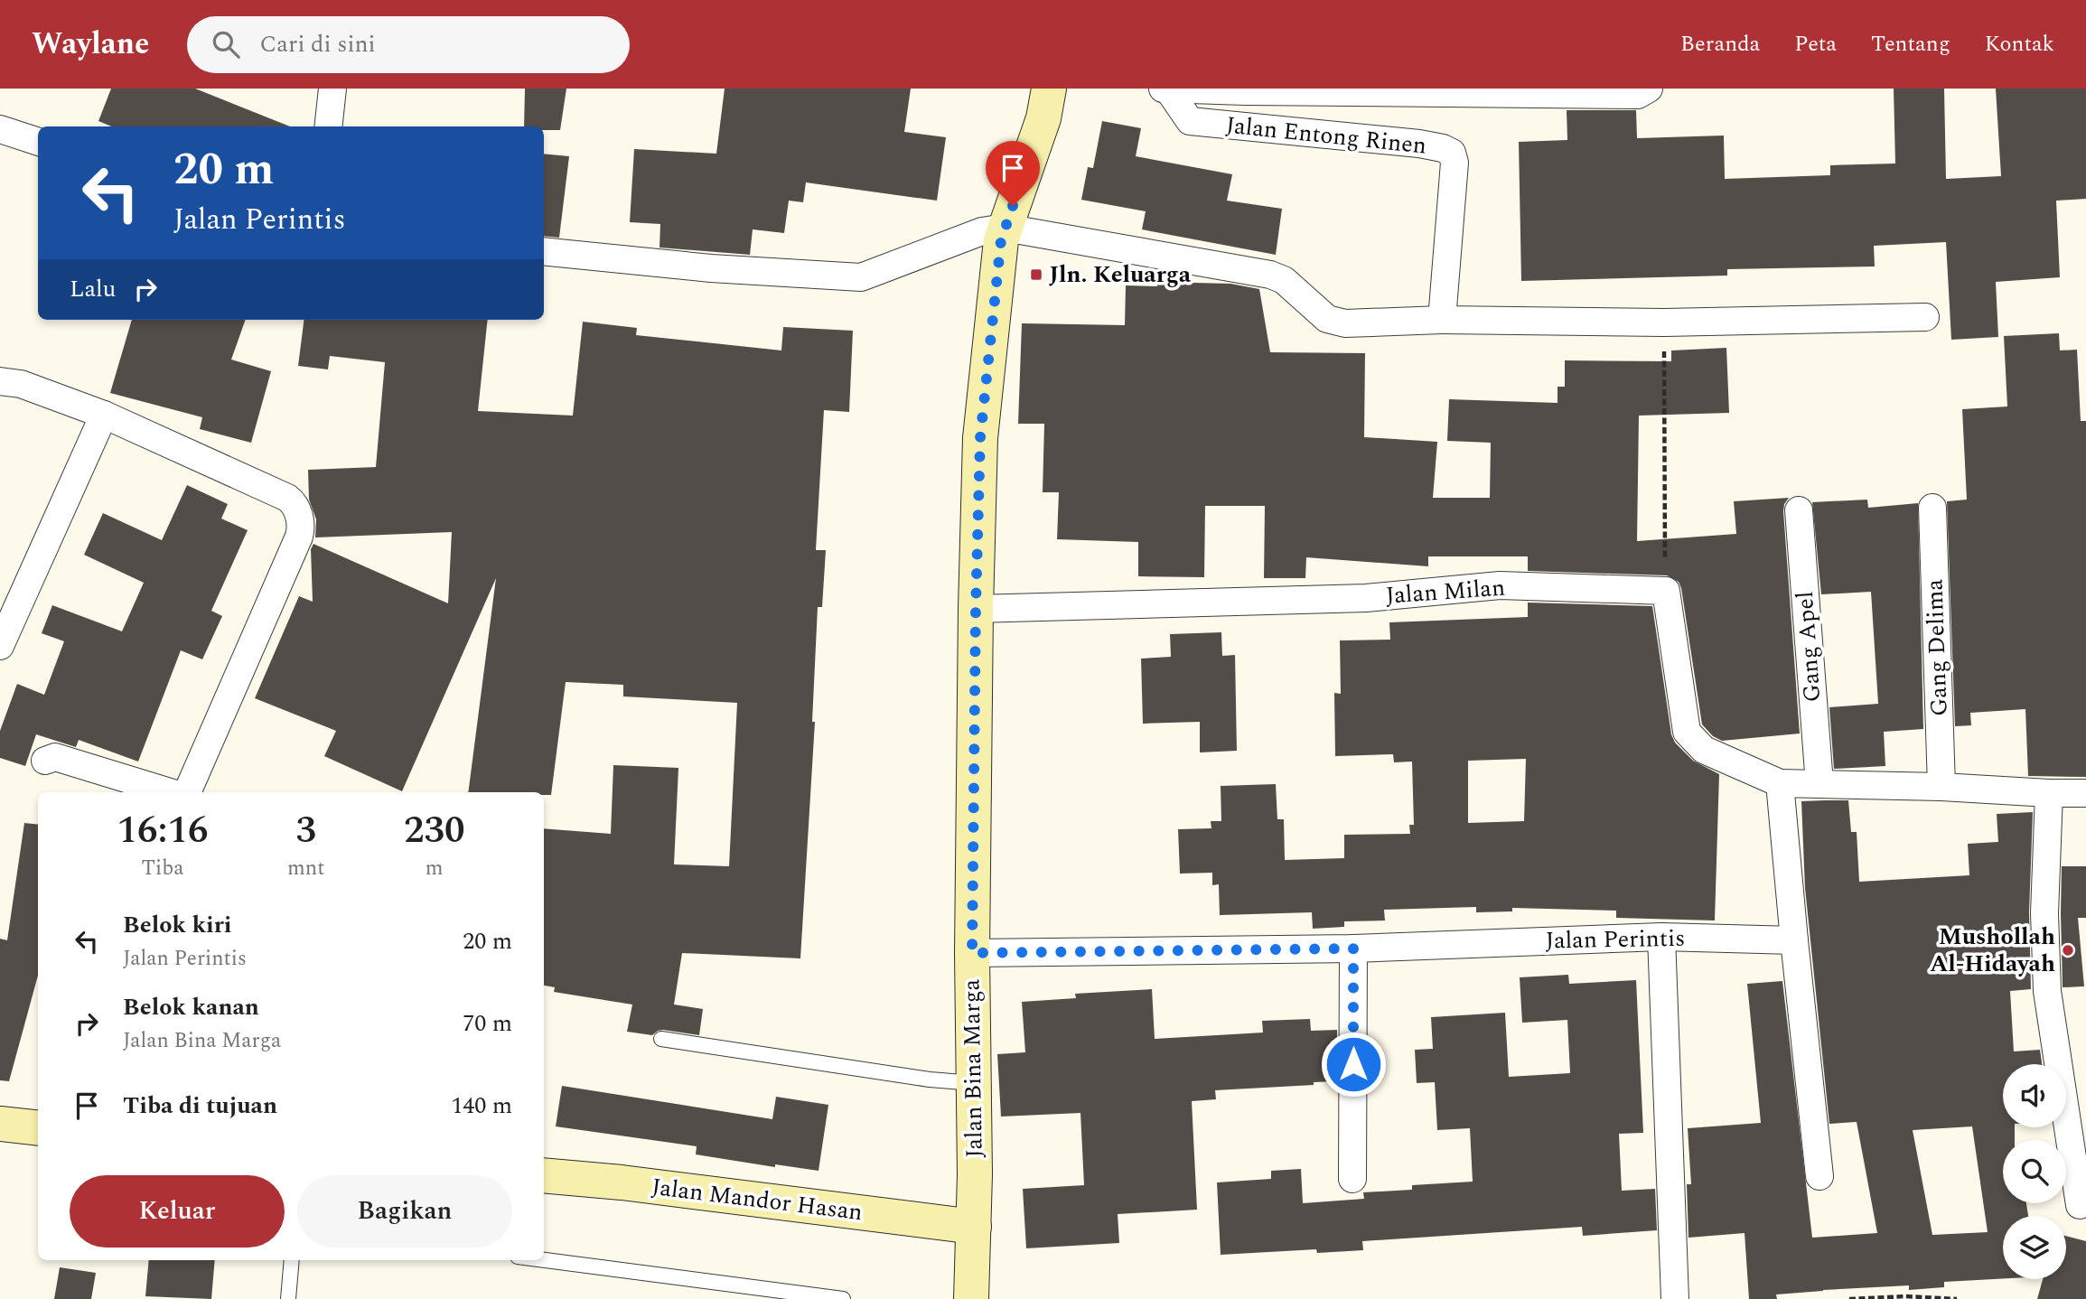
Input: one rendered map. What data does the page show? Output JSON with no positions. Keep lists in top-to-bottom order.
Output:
{
  "streets": {
    "street": [
      "Jalan Entong Rinen",
      "Jalan Milan",
      "Gang Apel",
      "Gang Delima",
      "Jalan Perintis",
      "Jalan Bina Marga",
      "Jalan Mandor Hasan"
    ]
  },
  "crossings": [
    ["Jalan Milan", "Jalan Bina Marga"],
    ["Jalan Perintis", "Jalan Bina Marga"],
    ["Jalan Bina Marga", "Jalan Mandor Hasan"]
  ],
  "places": {
    "transit": ["Jln. Keluarga"],
    "other": ["Mushollah Al-Hidayah"]
  },
  "page": {
    "header": "Waylane",
    "search": "Cari di sini",
    "nav": [
      "Beranda",
      "Peta",
      "Tentang",
      "Kontak"
    ],
    "turn": ["20 m", "Jalan Perintis"],
    "then": "Lalu",
    "eta": [
      "16:16",
      "Tiba",
      "3",
      "mnt",
      "230",
      "m"
    ],
    "list": [
      {
        "name": "Belok kiri",
        "note": "Jalan Perintis",
        "value": "20 m"
      },
      {
        "name": "Belok kanan",
        "note": "Jalan Bina Marga",
        "value": "70 m"
      },
      {
        "name": "Tiba di tujuan",
        "value": "140 m"
      }
    ],
    "buttons": ["Keluar", "Bagikan"]
  }
}
